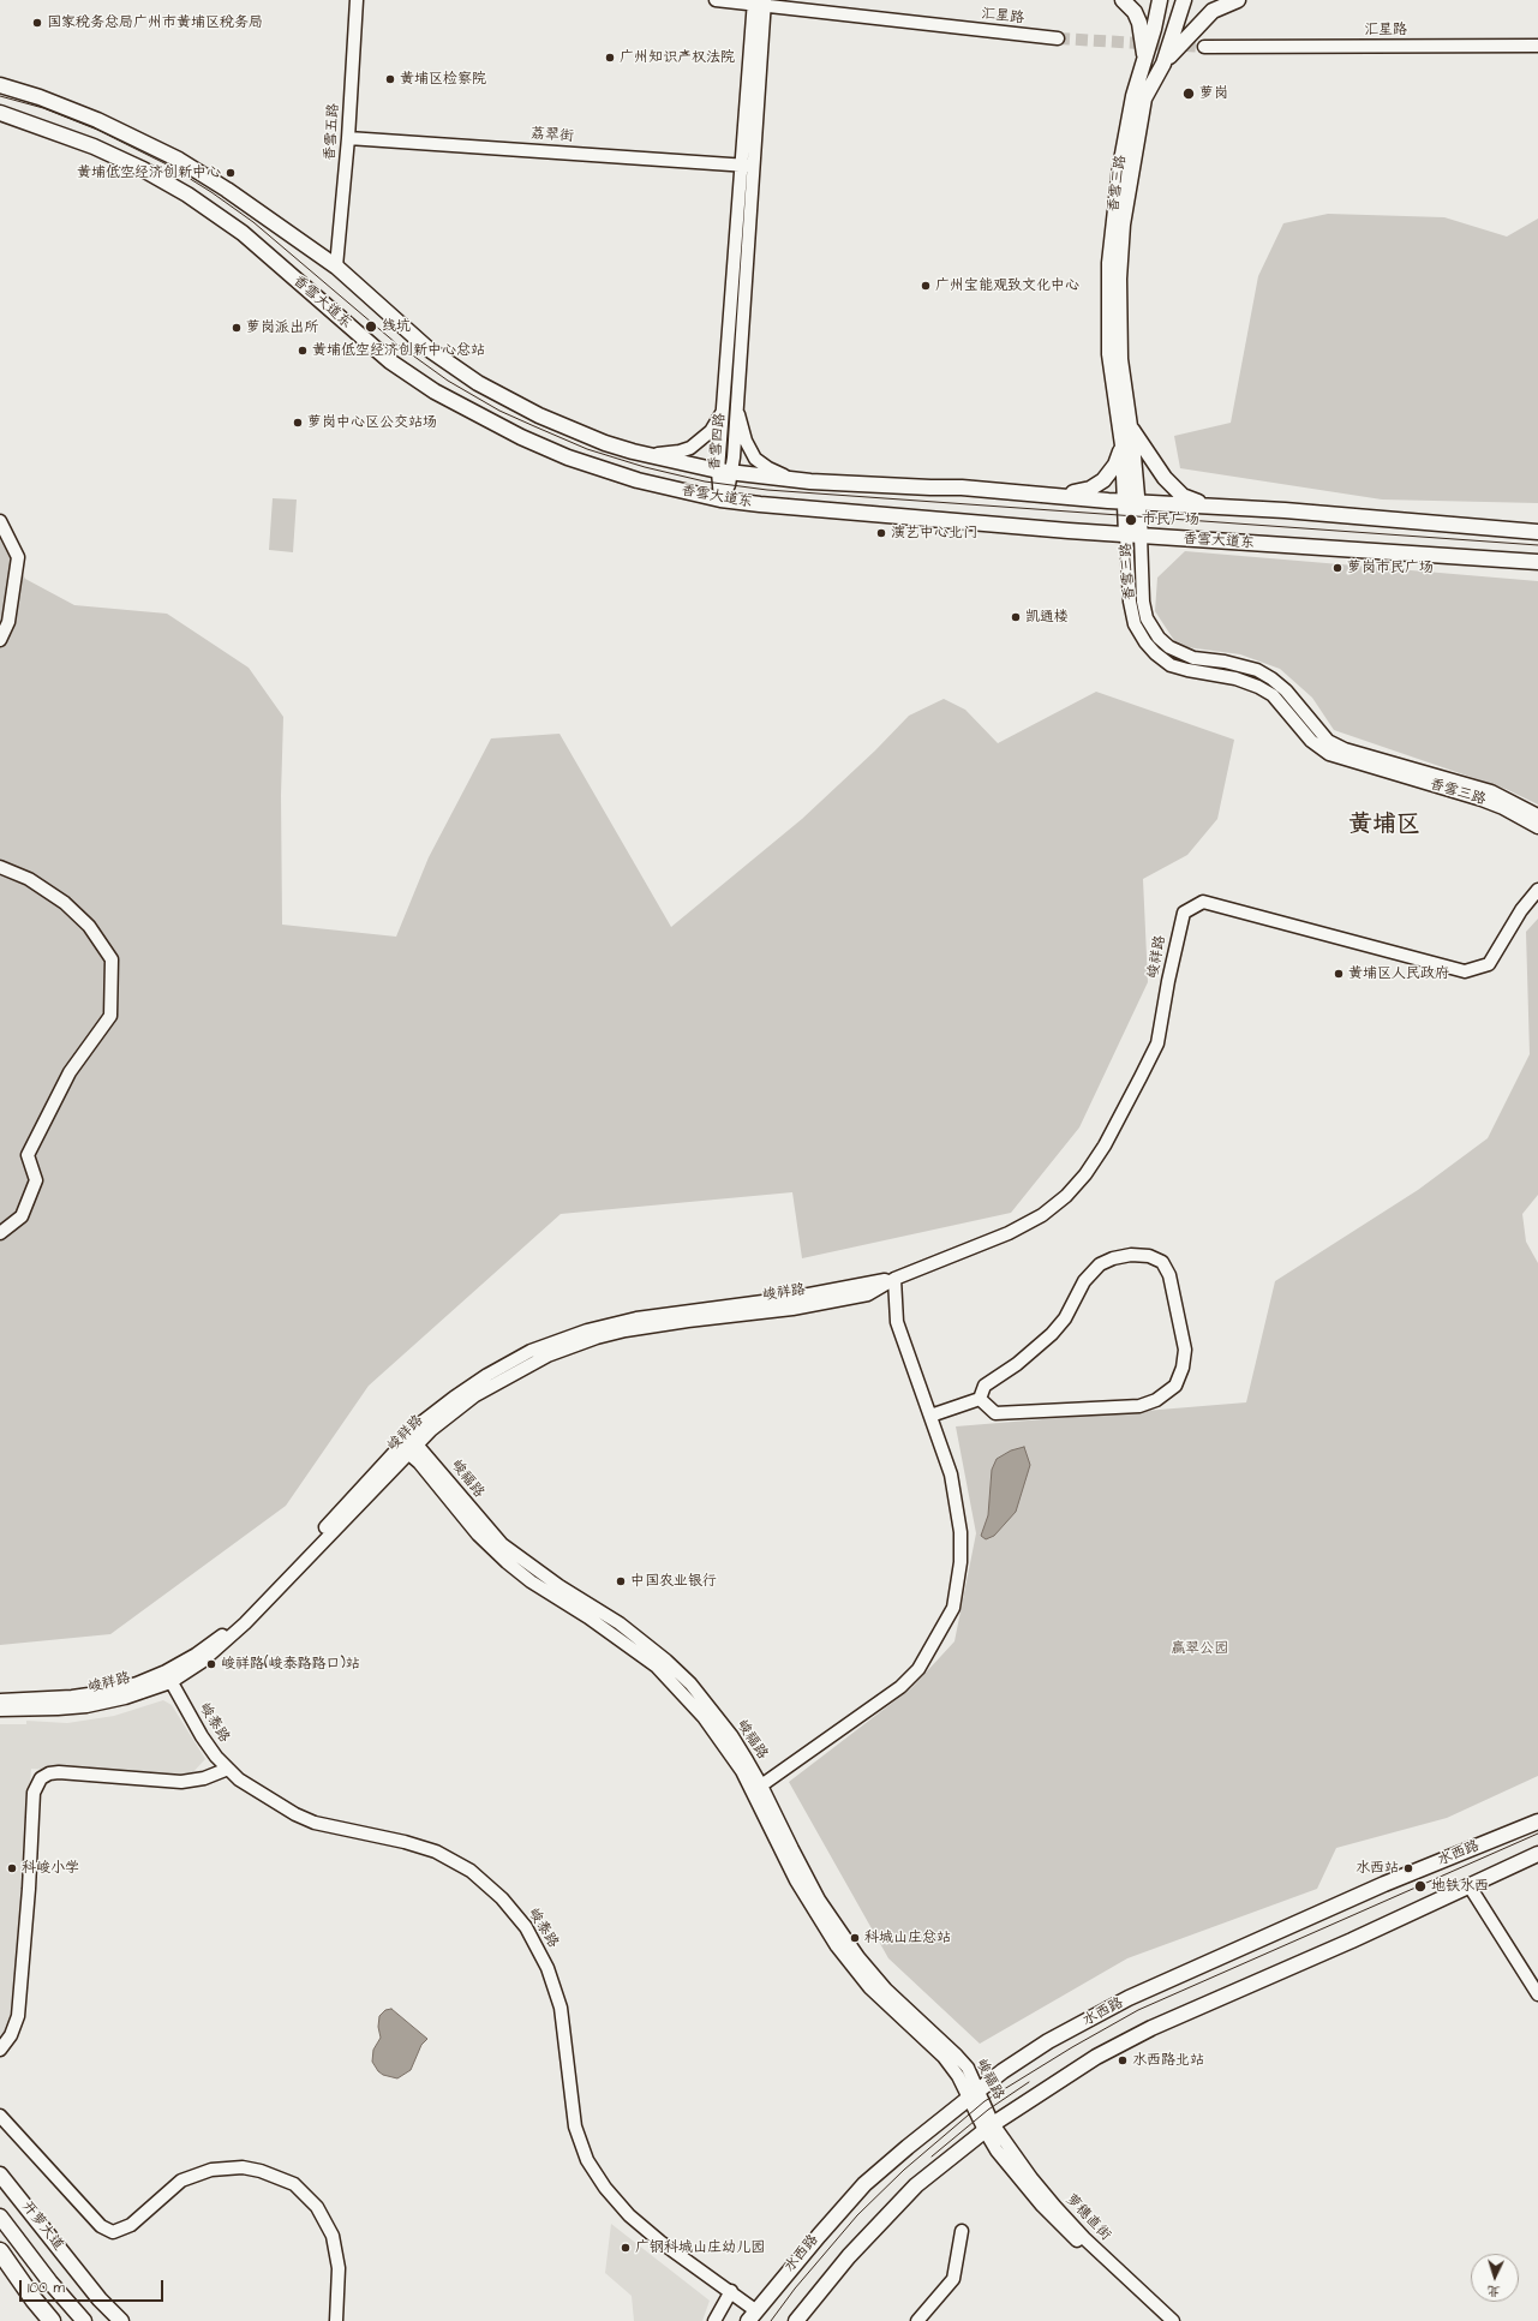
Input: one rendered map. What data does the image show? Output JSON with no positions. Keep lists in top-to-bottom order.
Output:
{
  "streets": {
    "main road": [
      "香雪三路",
      "香雪大道东",
      "水西路",
      "开萝大道"
    ],
    "street": [
      "汇星路",
      "香雪五路",
      "荔翠街",
      "香雪四路",
      "峻祥路",
      "峻福路",
      "峻泰路",
      "萝穗直街"
    ]
  },
  "crossings": [
    ["汇星路", "香雪四路"],
    ["香雪五路", "荔翠街"],
    ["香雪五路", "香雪大道东"],
    ["荔翠街", "香雪四路"],
    ["香雪三路", "香雪大道东"],
    ["香雪大道东", "香雪四路"],
    ["峻祥路", "峻福路"],
    ["峻祥路", "峻泰路"],
    ["峻福路", "水西路"],
    ["峻福路", "萝穗直街"],
    ["峻泰路", "水西路"]
  ],
  "districts": ["黄埔区"],
  "parks": ["赢翠公园"],
  "places": [
    "国家税务总局广州市黄埔区税务局",
    "广州知识产权法院",
    "黄埔区检察院",
    "萝岗",
    "黄埔低空经济创新中心",
    "广州宝能观致文化中心",
    "线坑",
    "萝岗派出所",
    "黄埔低空经济创新中心总站",
    "萝岗中心区公交站场",
    "市民广场",
    "演艺中心北门",
    "萝岗市民广场",
    "凯通楼",
    "黄埔区人民政府",
    "中国农业银行",
    "峻祥路(峻泰路路口)站",
    "科峻小学",
    "水西站",
    "地铁水西",
    "科城山庄总站",
    "水西路北站",
    "广钢科城山庄幼儿园"
  ],
  "scale_bar": "100 m",
  "north": "bottom"
}
